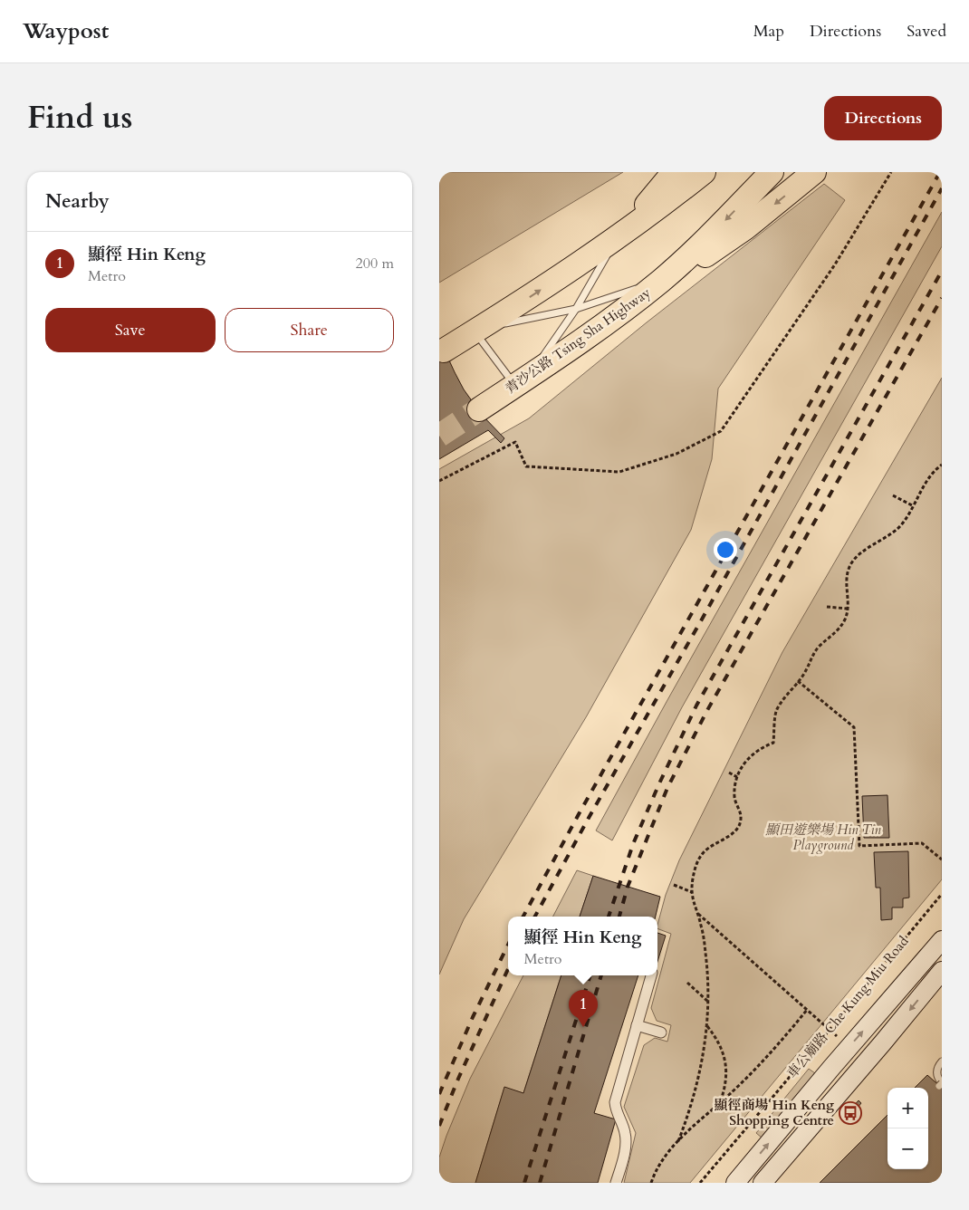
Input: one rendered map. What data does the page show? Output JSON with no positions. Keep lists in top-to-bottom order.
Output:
{
  "streets": {
    "highway": ["青沙公路 Tsing Sha Highway"],
    "main road": ["車公廟路 Che Kung Miu Road"]
  },
  "parks": ["顯田遊樂場 Hin Tin Playground"],
  "places": {
    "bus stop": ["顯徑商場 Hin Keng Shopping Centre"]
  },
  "page": {
    "header": "Waypost",
    "nav": ["Map", "Directions", "Saved"],
    "title": "Find us",
    "buttons": [
      "Directions",
      ["Save", "Share"]
    ],
    "heading": "Nearby",
    "list": [
      {
        "mark": "1",
        "name": "顯徑 Hin Keng",
        "note": "Metro",
        "value": "200 m"
      }
    ],
    "popup": ["顯徑 Hin Keng", "Metro"],
    "pins": "1",
    "map_buttons": ["+", "−"]
  }
}
